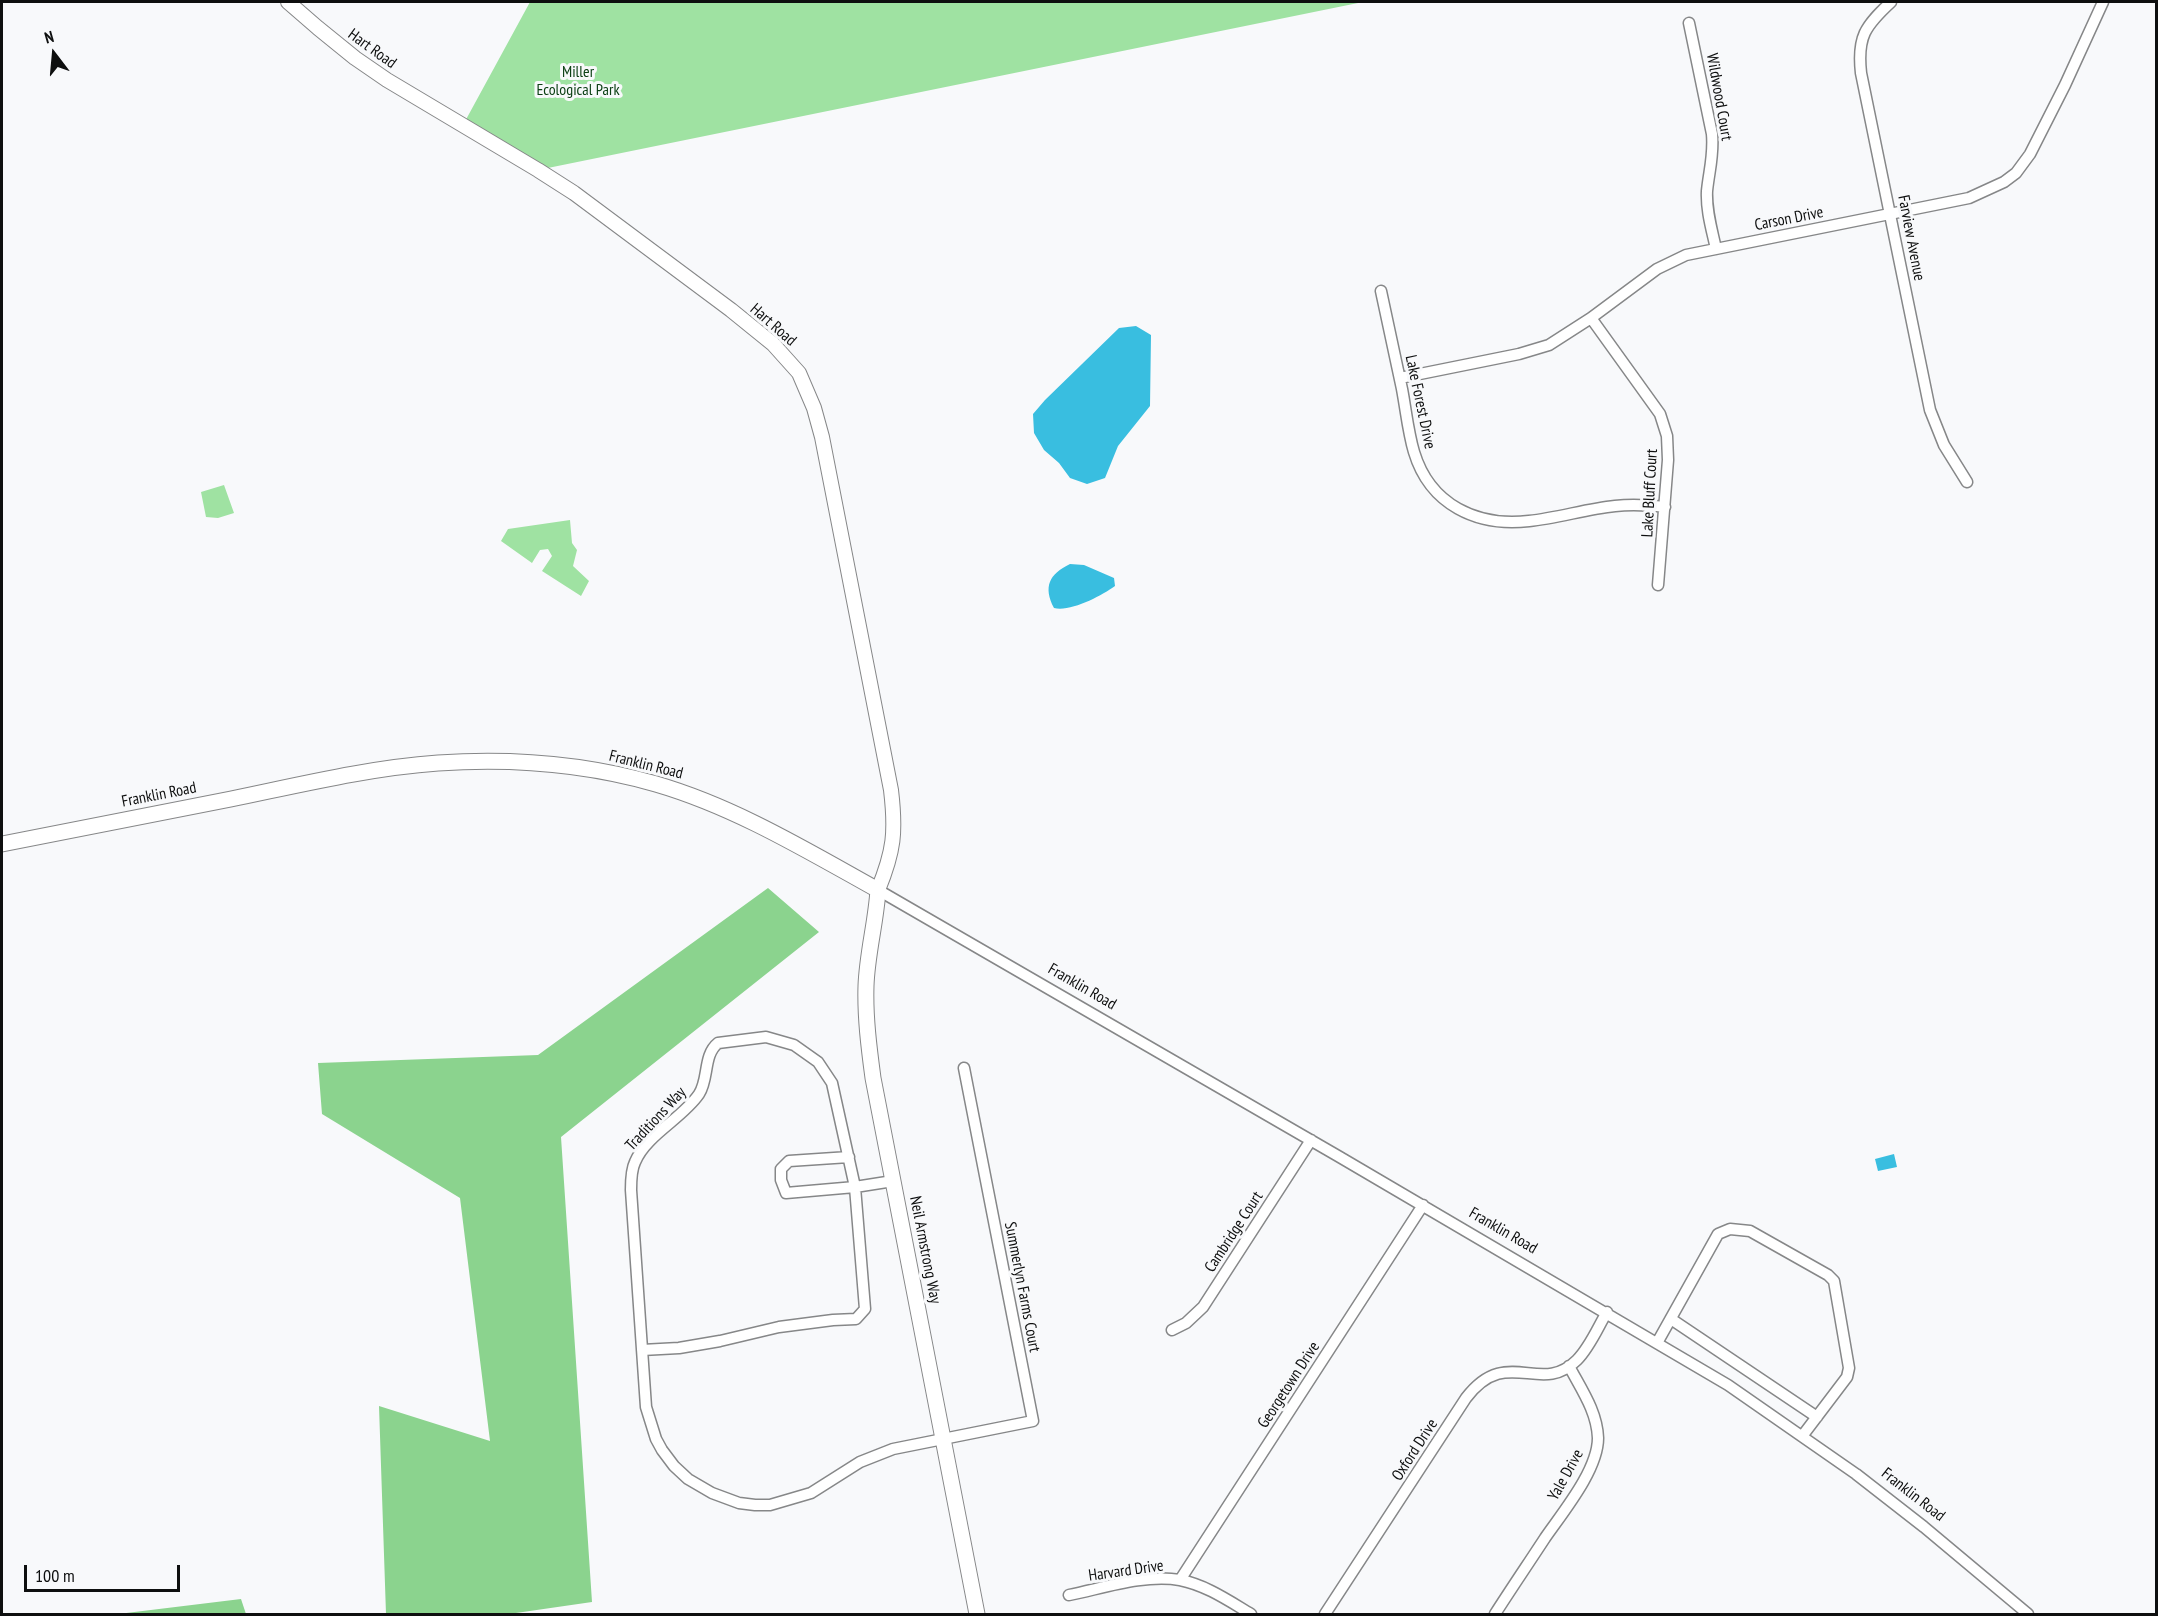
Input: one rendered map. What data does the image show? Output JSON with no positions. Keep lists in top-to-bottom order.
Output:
{
  "streets": {
    "main road": ["Franklin Road", "Neil Armstrong Way"],
    "street": [
      "Hart Road",
      "Wildwood Court",
      "Carson Drive",
      "Farview Avenue",
      "Lake Forest Drive",
      "Lake Bluff Court",
      "Traditions Way",
      "Cambridge Court",
      "Summerlyn Farms Court",
      "Georgetown Drive",
      "Oxford Drive",
      "Yale Drive",
      "Harvard Drive"
    ]
  },
  "crossings": [
    ["Hart Road", "Franklin Road"],
    ["Hart Road", "Neil Armstrong Way"],
    ["Wildwood Court", "Carson Drive"],
    ["Carson Drive", "Farview Avenue"],
    ["Carson Drive", "Lake Forest Drive"],
    ["Carson Drive", "Lake Bluff Court"],
    ["Lake Forest Drive", "Lake Bluff Court"],
    ["Franklin Road", "Cambridge Court"],
    ["Franklin Road", "Neil Armstrong Way"],
    ["Franklin Road", "Georgetown Drive"],
    ["Traditions Way", "Neil Armstrong Way"],
    ["Traditions Way", "Summerlyn Farms Court"],
    ["Neil Armstrong Way", "Summerlyn Farms Court"],
    ["Georgetown Drive", "Harvard Drive"],
    ["Oxford Drive", "Yale Drive"]
  ],
  "parks": ["Miller Ecological Park"],
  "scale_bar": "100 m",
  "north": "top"
}
